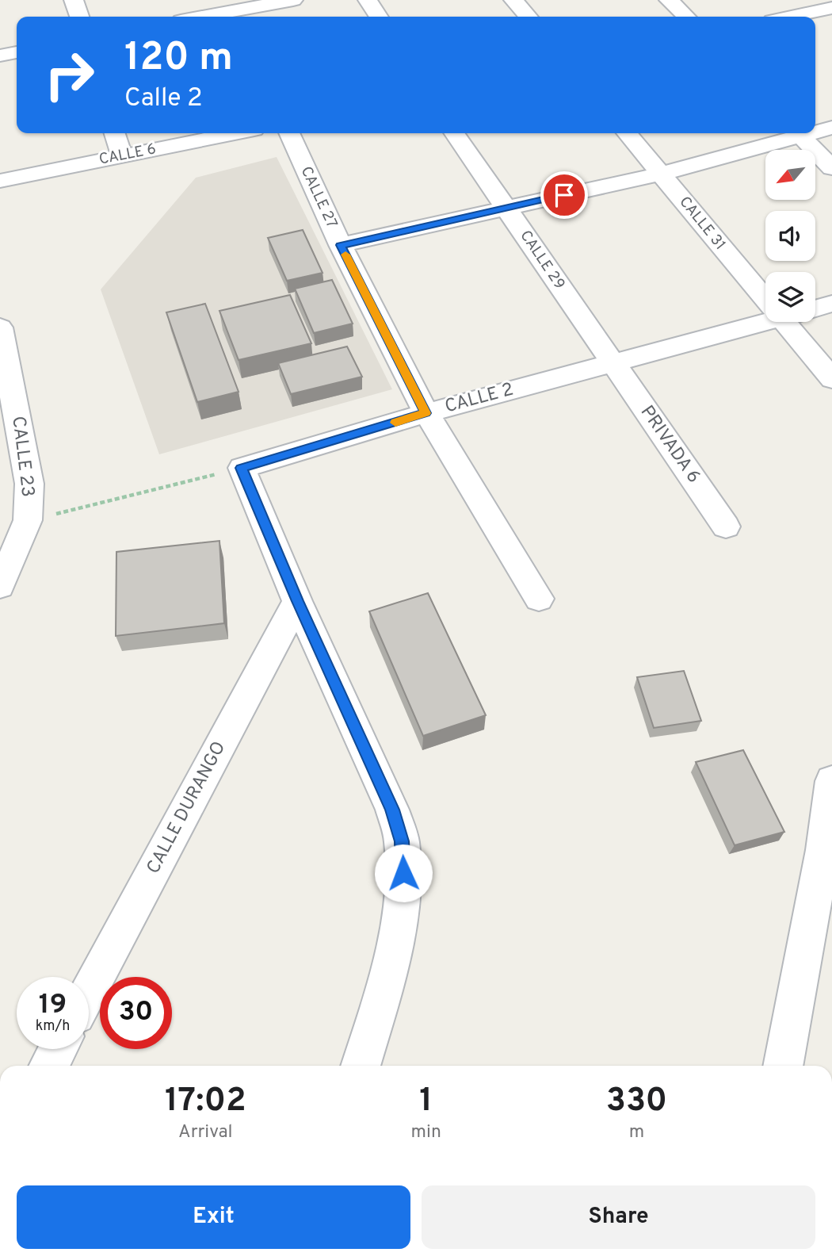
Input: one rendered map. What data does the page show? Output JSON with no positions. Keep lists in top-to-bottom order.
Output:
{
  "streets": {
    "street": [
      "CALLE 6",
      "CALLE 27",
      "CALLE 31",
      "CALLE 29",
      "CALLE 2",
      "PRIVADA 6",
      "CALLE 23",
      "CALLE DURANGO"
    ]
  },
  "crossings": [
    ["CALLE 27", "CALLE 2"],
    ["CALLE 29", "CALLE 2"],
    ["CALLE 29", "PRIVADA 6"],
    ["CALLE 2", "PRIVADA 6"]
  ],
  "north": "bottom left",
  "page": {
    "turn": ["120 m", "Calle 2"],
    "speed": "19 km/h",
    "limit": "30",
    "eta": [
      "17:02",
      "Arrival",
      "1",
      "min",
      "330",
      "m"
    ],
    "buttons": ["Exit", "Share"]
  }
}
